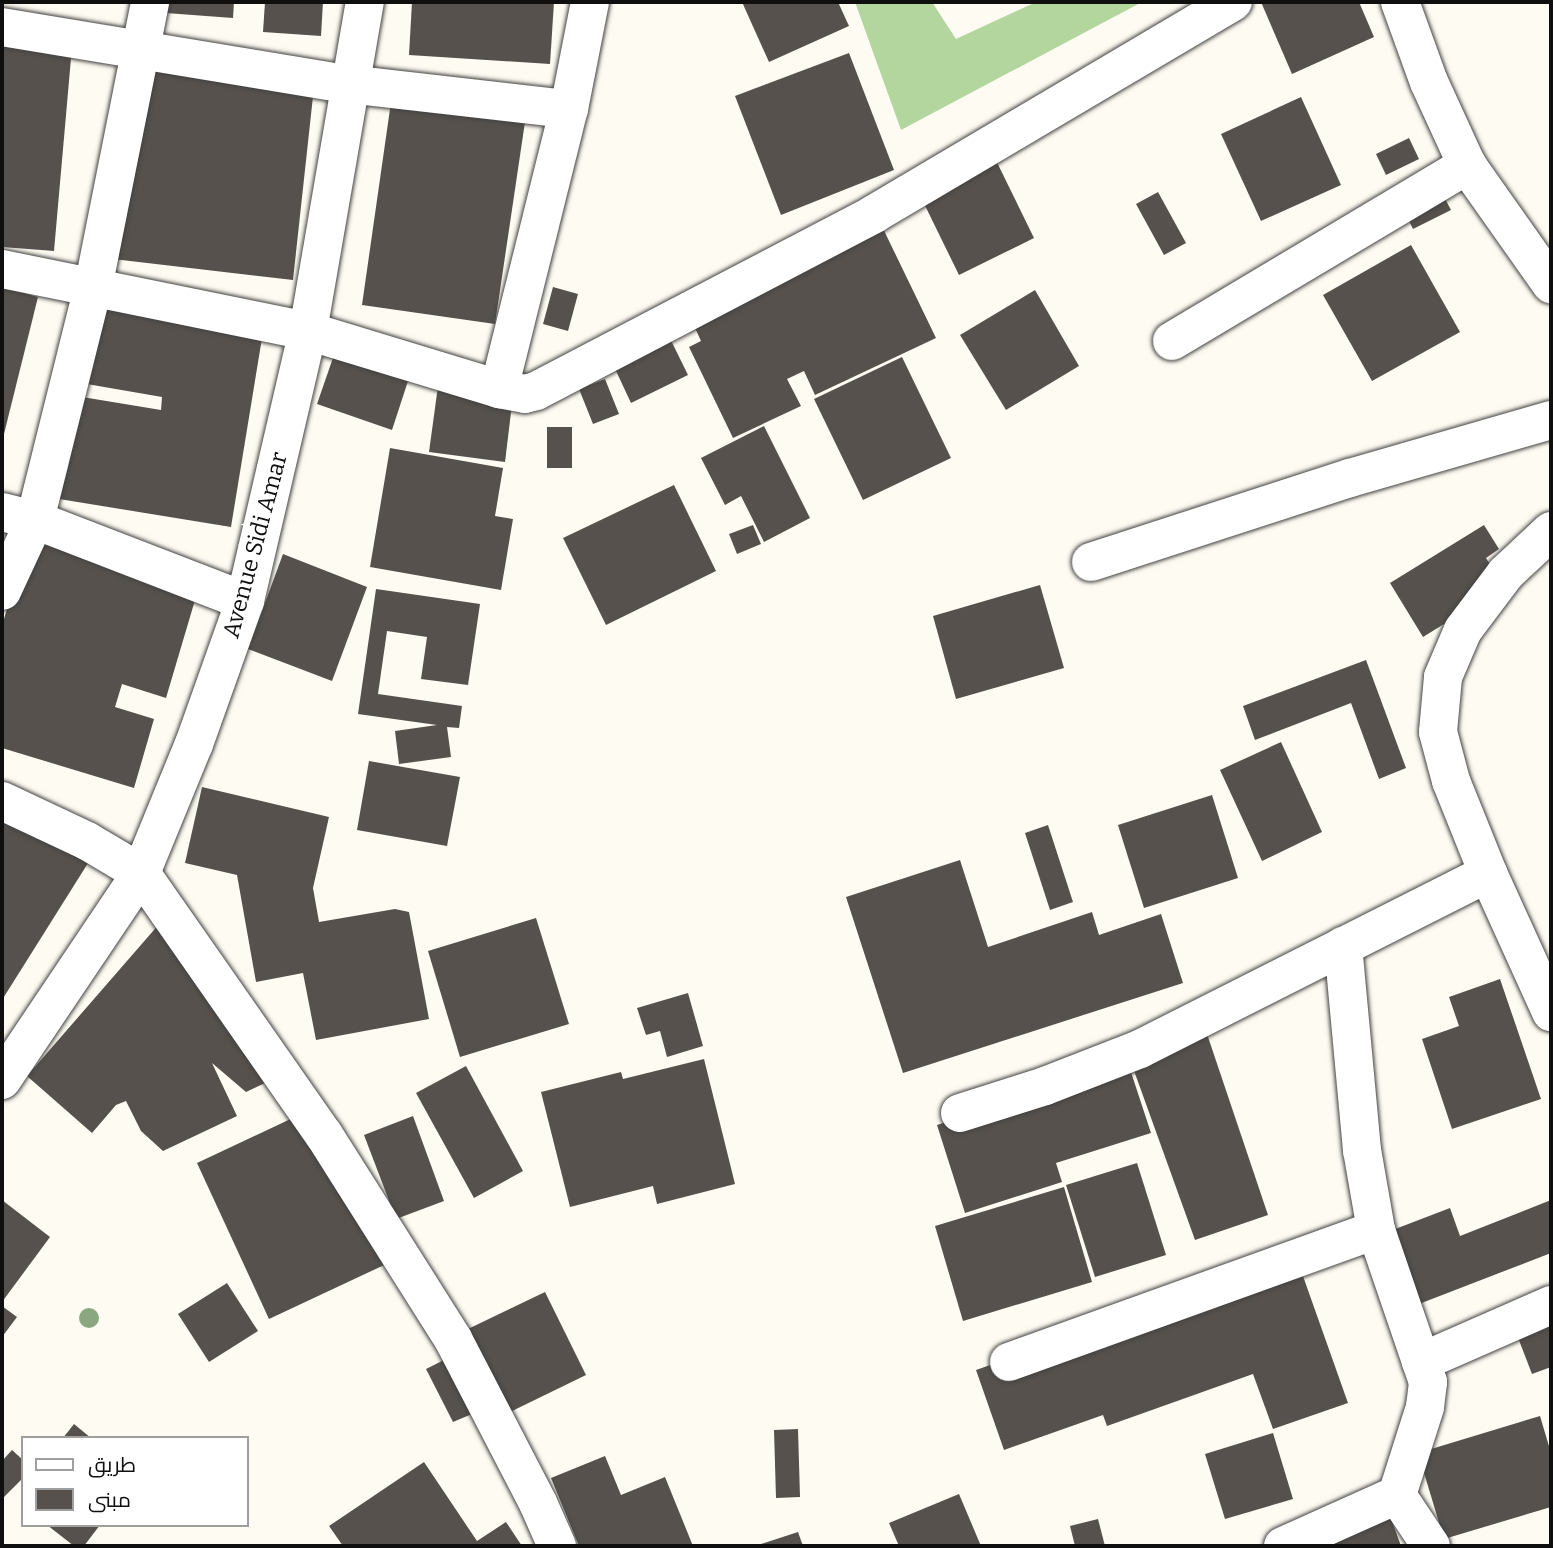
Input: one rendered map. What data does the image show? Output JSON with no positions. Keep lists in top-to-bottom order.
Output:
{
  "streets": {
    "street": ["Avenue Sidi Amar"]
  },
  "legend": ["طريق", "مبنى"]
}
